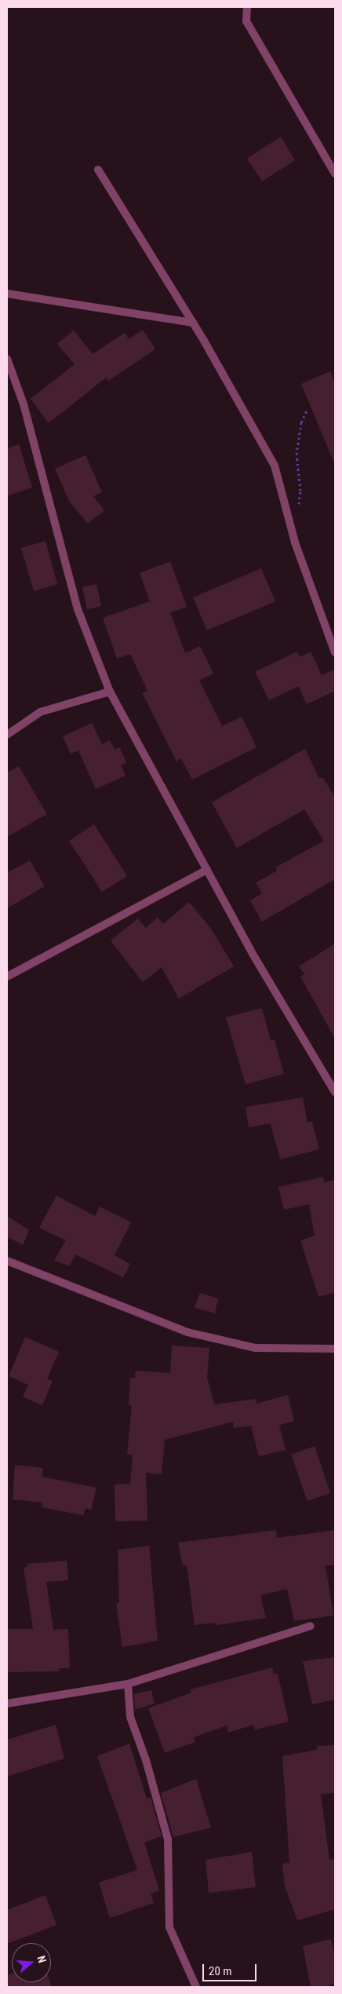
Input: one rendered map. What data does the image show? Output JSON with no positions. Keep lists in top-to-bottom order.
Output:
{
  "scale_bar": "20 m",
  "north": "right"
}
